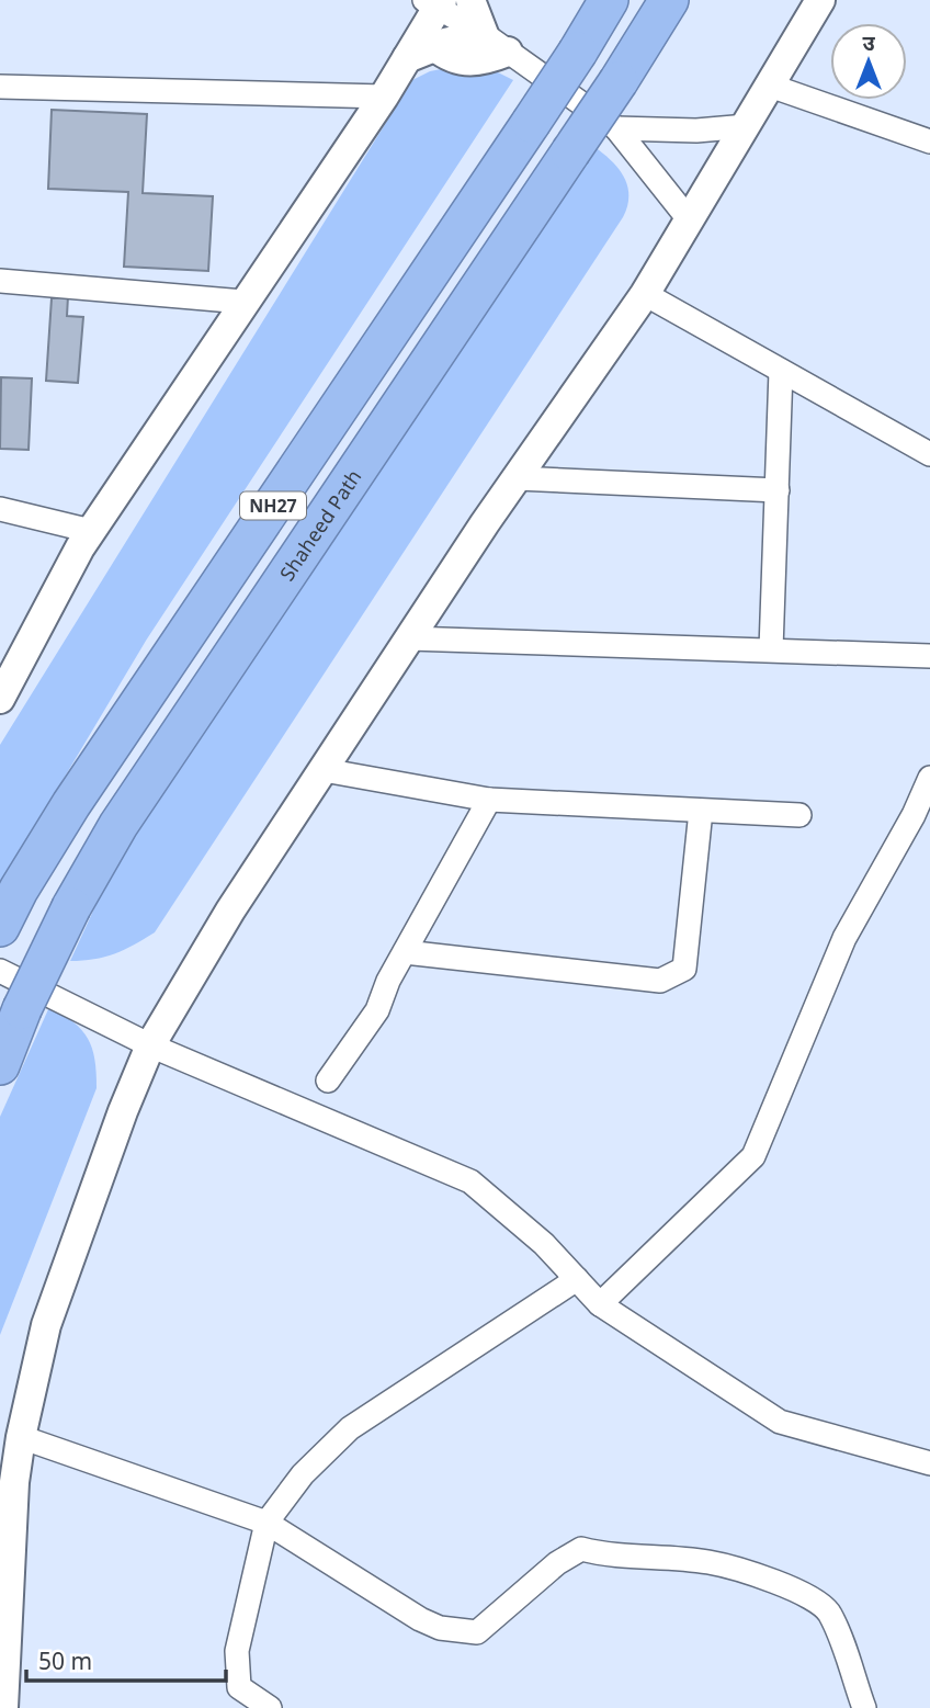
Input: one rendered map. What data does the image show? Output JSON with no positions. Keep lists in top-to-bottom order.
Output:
{
  "streets": {
    "highway": ["NH27", "Shaheed Path"]
  },
  "scale_bar": "50 m",
  "north": "top"
}
